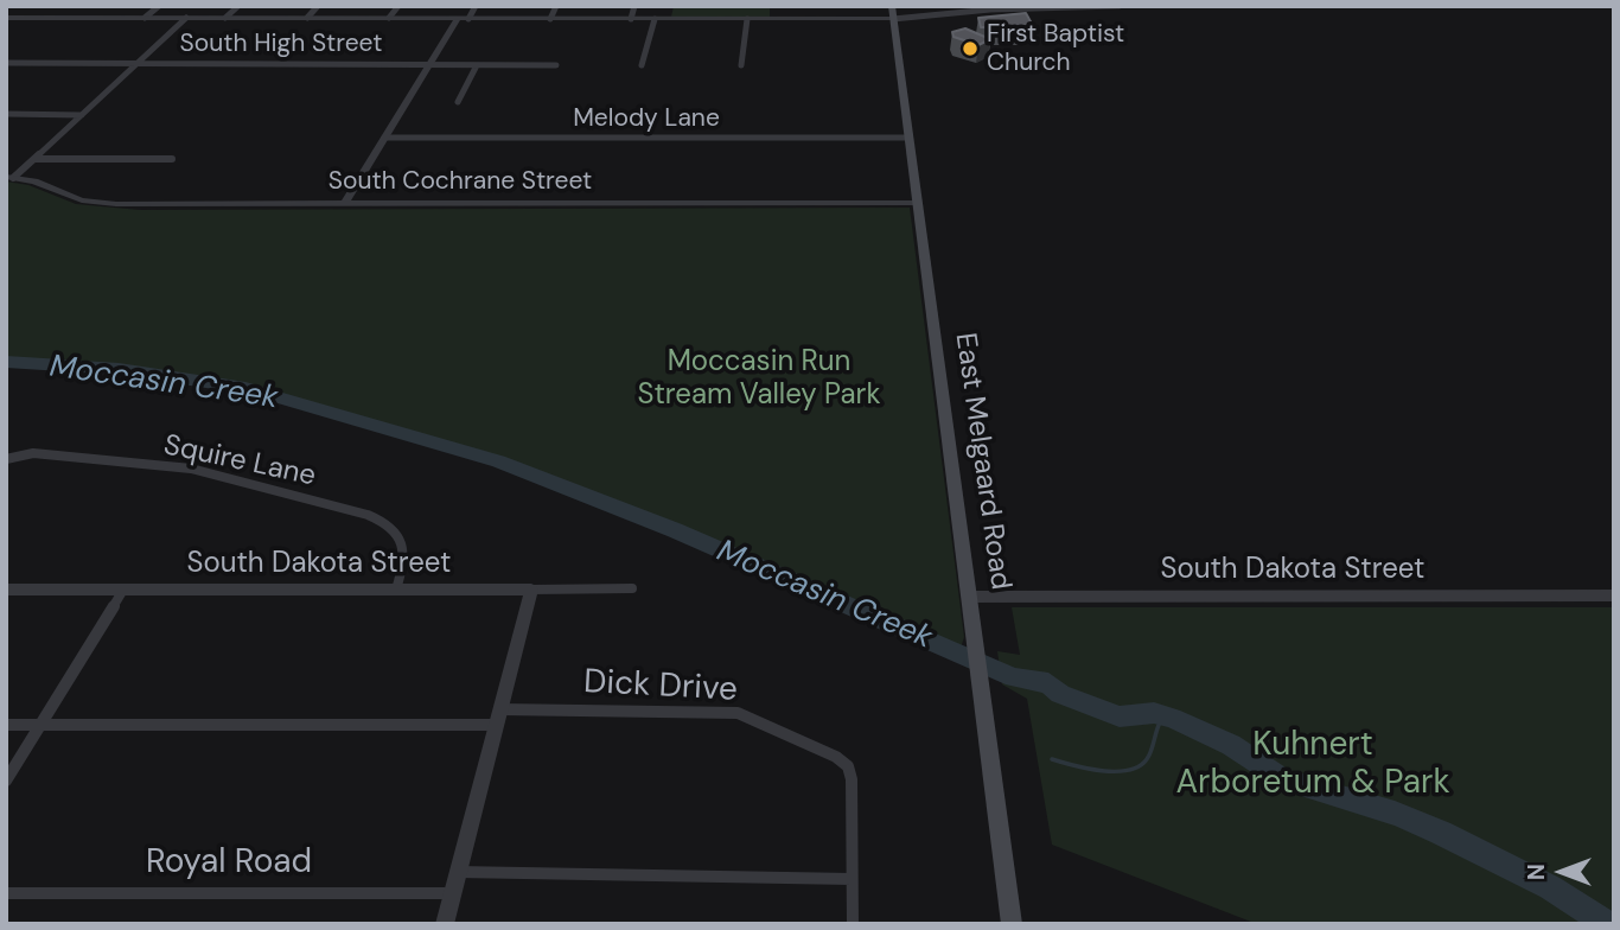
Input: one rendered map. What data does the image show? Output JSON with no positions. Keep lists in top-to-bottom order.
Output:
{
  "streets": {
    "main road": ["East Melgaard Road"],
    "street": [
      "South High Street",
      "Melody Lane",
      "South Cochrane Street",
      "Squire Lane",
      "South Dakota Street",
      "Dick Drive",
      "Royal Road"
    ]
  },
  "crossings": [
    ["Melody Lane", "East Melgaard Road"],
    ["South Cochrane Street", "East Melgaard Road"],
    ["Squire Lane", "South Dakota Street"],
    ["East Melgaard Road", "South Dakota Street"]
  ],
  "water": ["Moccasin Creek"],
  "parks": ["Moccasin Run Stream Valley Park", "Kuhnert Arboretum & Park"],
  "places": ["First Baptist Church"],
  "north": "left"
}
